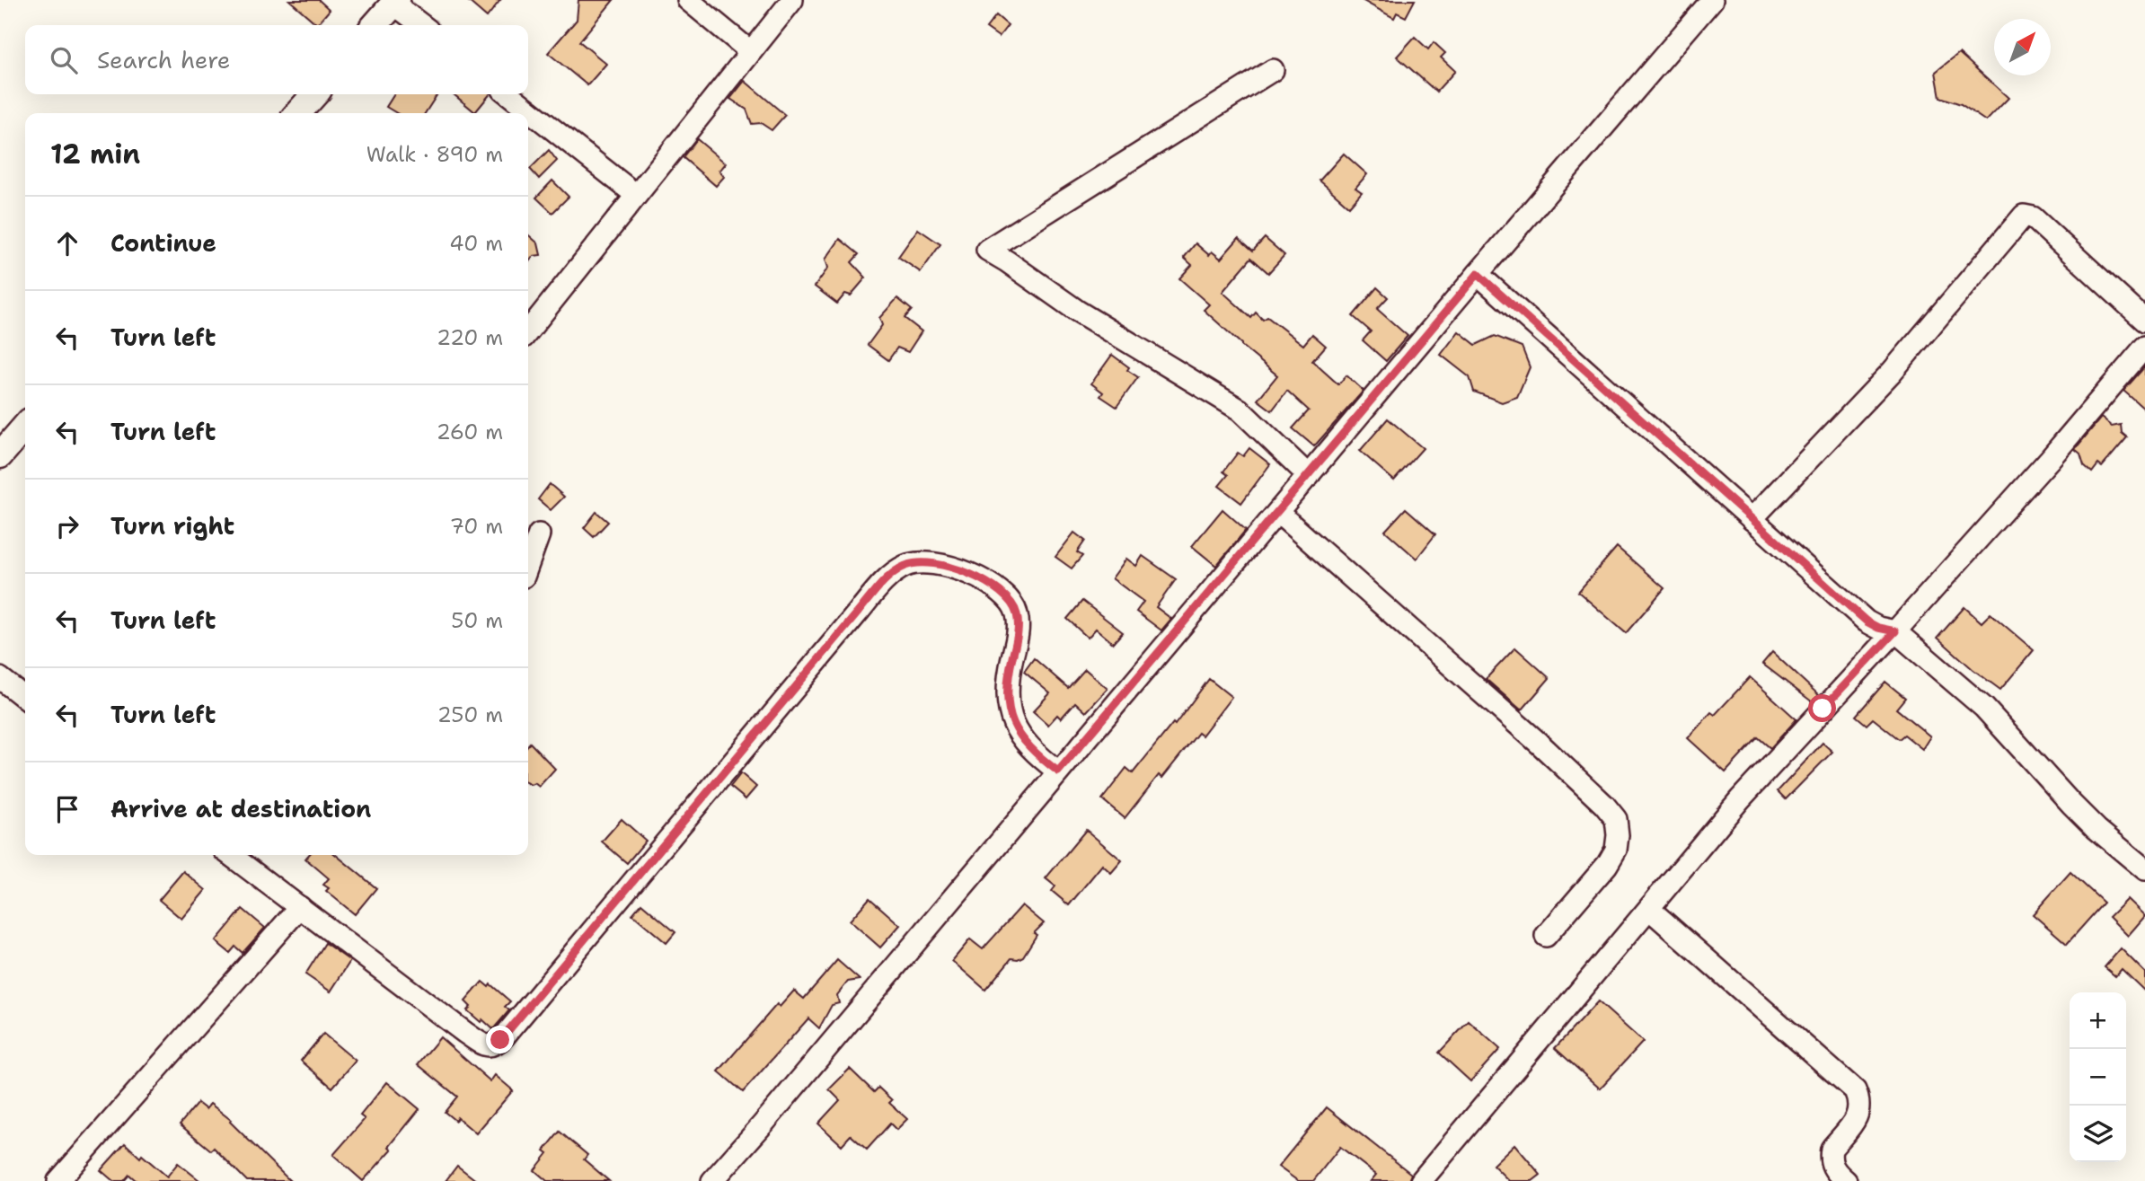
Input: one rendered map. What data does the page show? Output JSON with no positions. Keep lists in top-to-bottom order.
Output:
{
  "north": "top right",
  "page": {
    "search": "Search here",
    "heading": ["12 min", "Walk · 890 m"],
    "list": [
      ["Continue", "40 m"],
      ["Turn left", "220 m"],
      ["Turn left", "260 m"],
      ["Turn right", "70 m"],
      ["Turn left", "50 m"],
      ["Turn left", "250 m"],
      "Arrive at destination"
    ],
    "map_buttons": ["+", "−"]
  }
}
